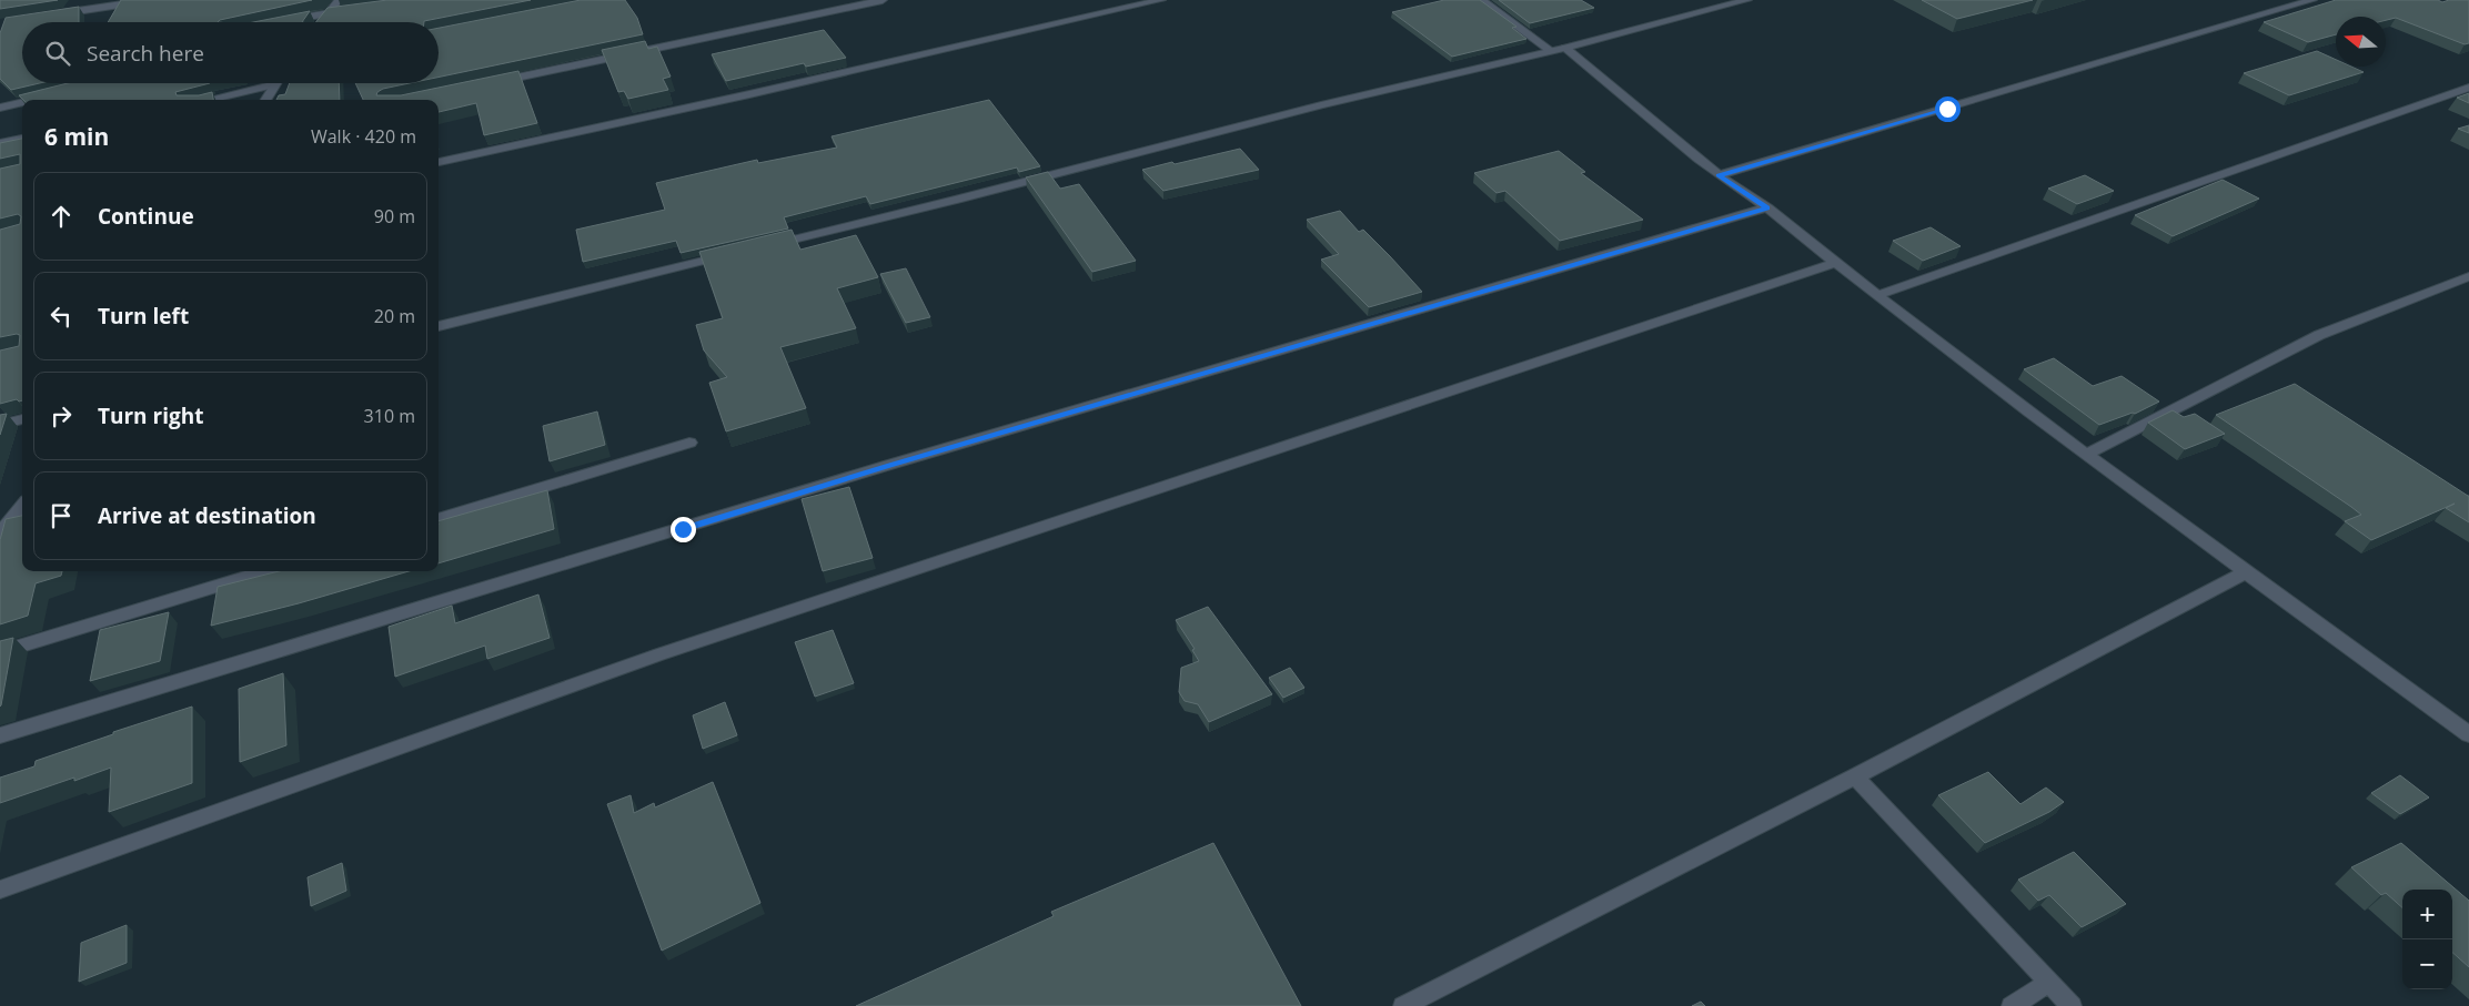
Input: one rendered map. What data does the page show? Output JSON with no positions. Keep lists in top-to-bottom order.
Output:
{
  "north": "left",
  "page": {
    "search": "Search here",
    "heading": ["6 min", "Walk · 420 m"],
    "list": [
      ["Continue", "90 m"],
      ["Turn left", "20 m"],
      ["Turn right", "310 m"],
      "Arrive at destination"
    ],
    "map_buttons": ["+", "−"]
  }
}
